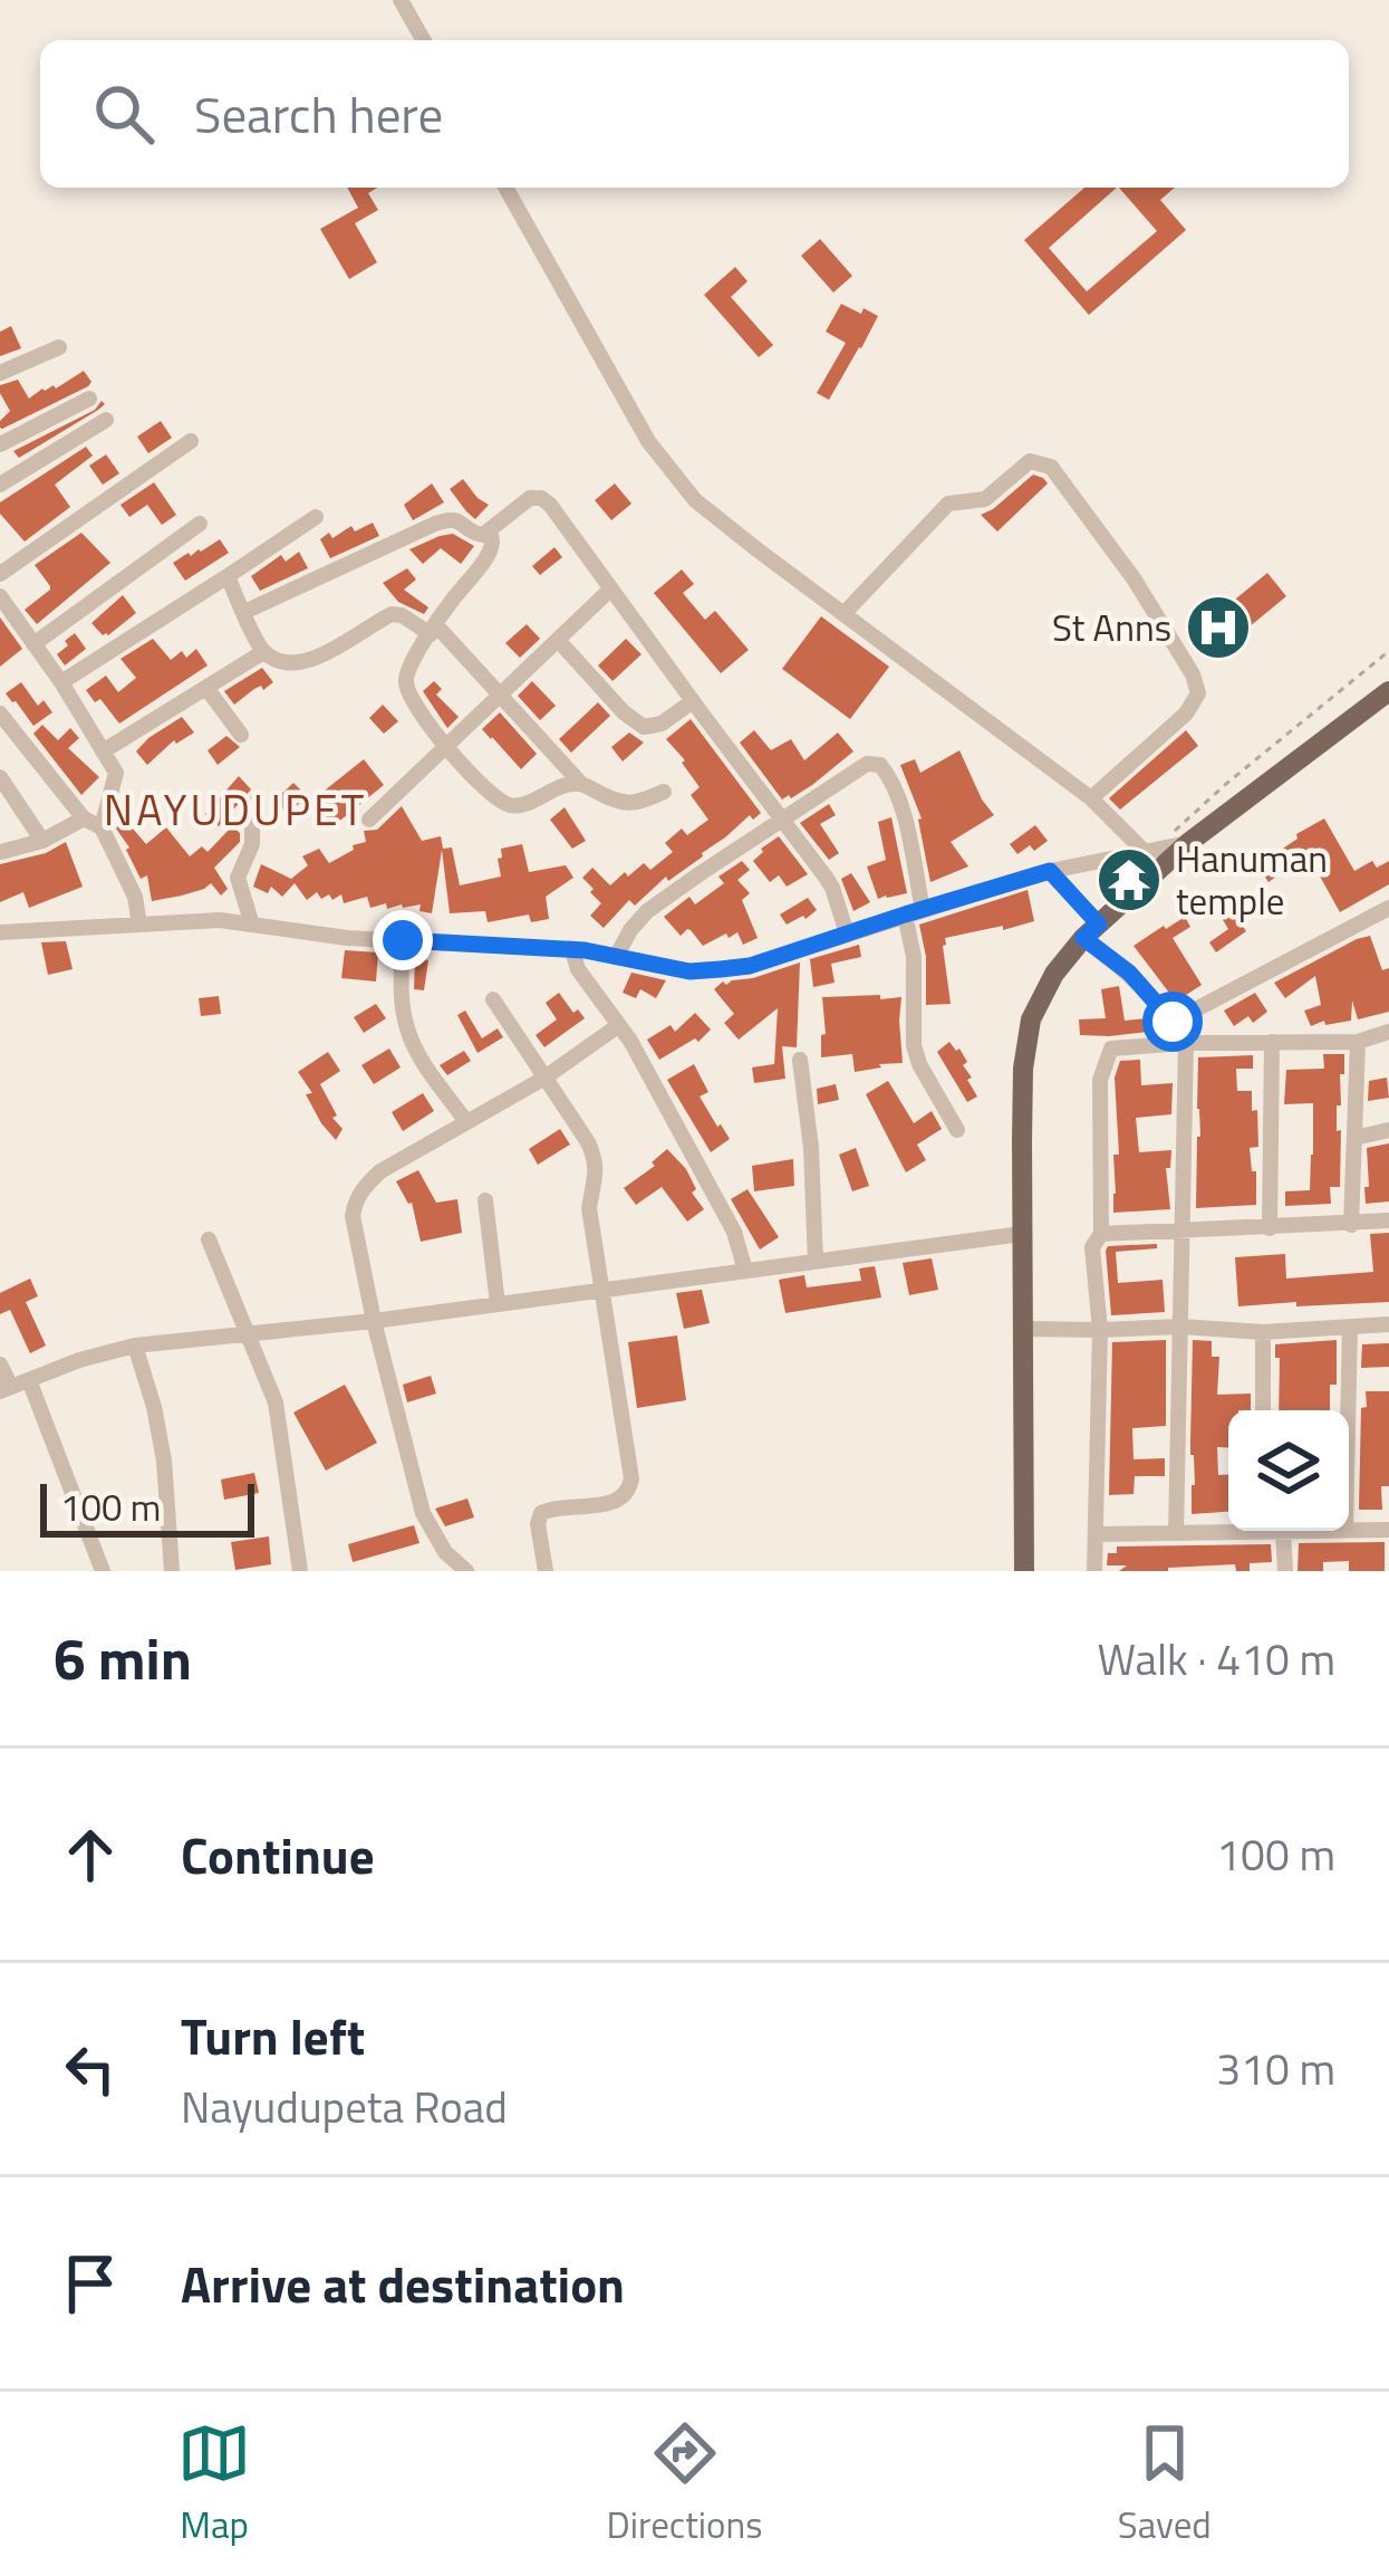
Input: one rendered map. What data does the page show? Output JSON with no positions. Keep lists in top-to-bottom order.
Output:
{
  "districts": ["NAYUDUPET"],
  "places": {
    "hospital": ["St Anns"],
    "temple": ["Hanuman temple"]
  },
  "scale_bar": "100 m",
  "page": {
    "search": "Search here",
    "scale": "100 m",
    "heading": ["6 min", "Walk · 410 m"],
    "list": [
      ["Continue", "100 m"],
      ["Turn left", "Nayudupeta Road", "310 m"],
      "Arrive at destination"
    ],
    "nav": ["Map", "Directions", "Saved"]
  }
}
